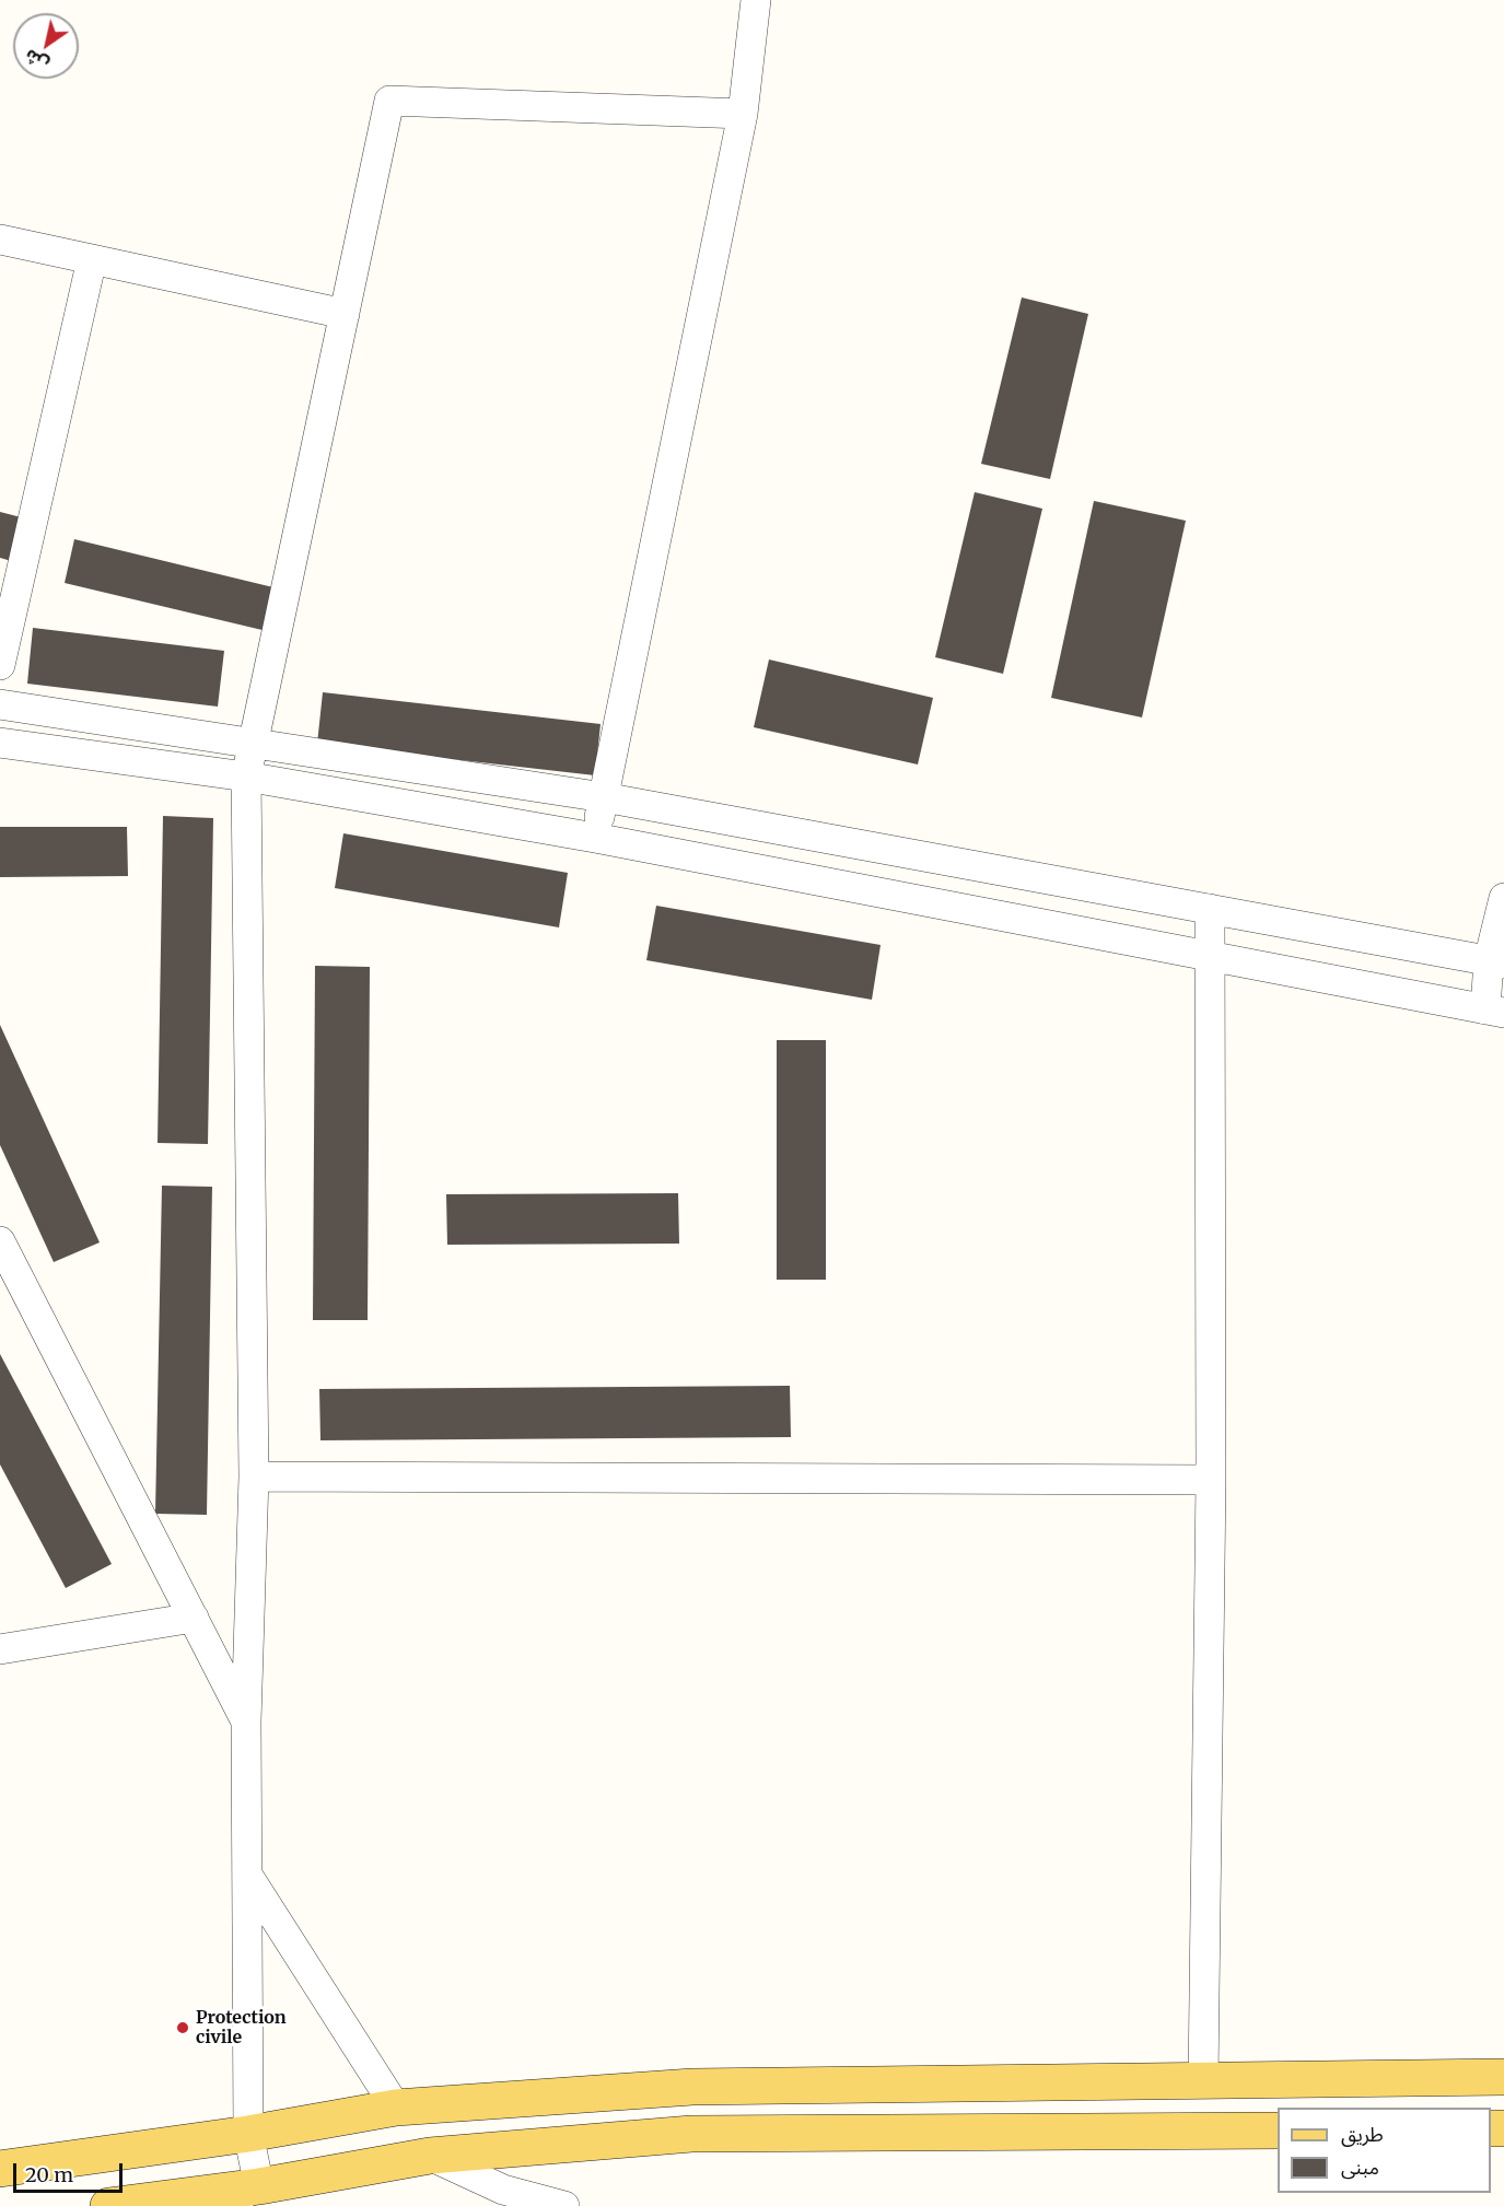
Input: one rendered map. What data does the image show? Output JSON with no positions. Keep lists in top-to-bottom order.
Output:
{
  "places": ["Protection civile"],
  "legend": ["طريق", "مبنى"],
  "scale_bar": "20 m",
  "north": "bottom left"
}
